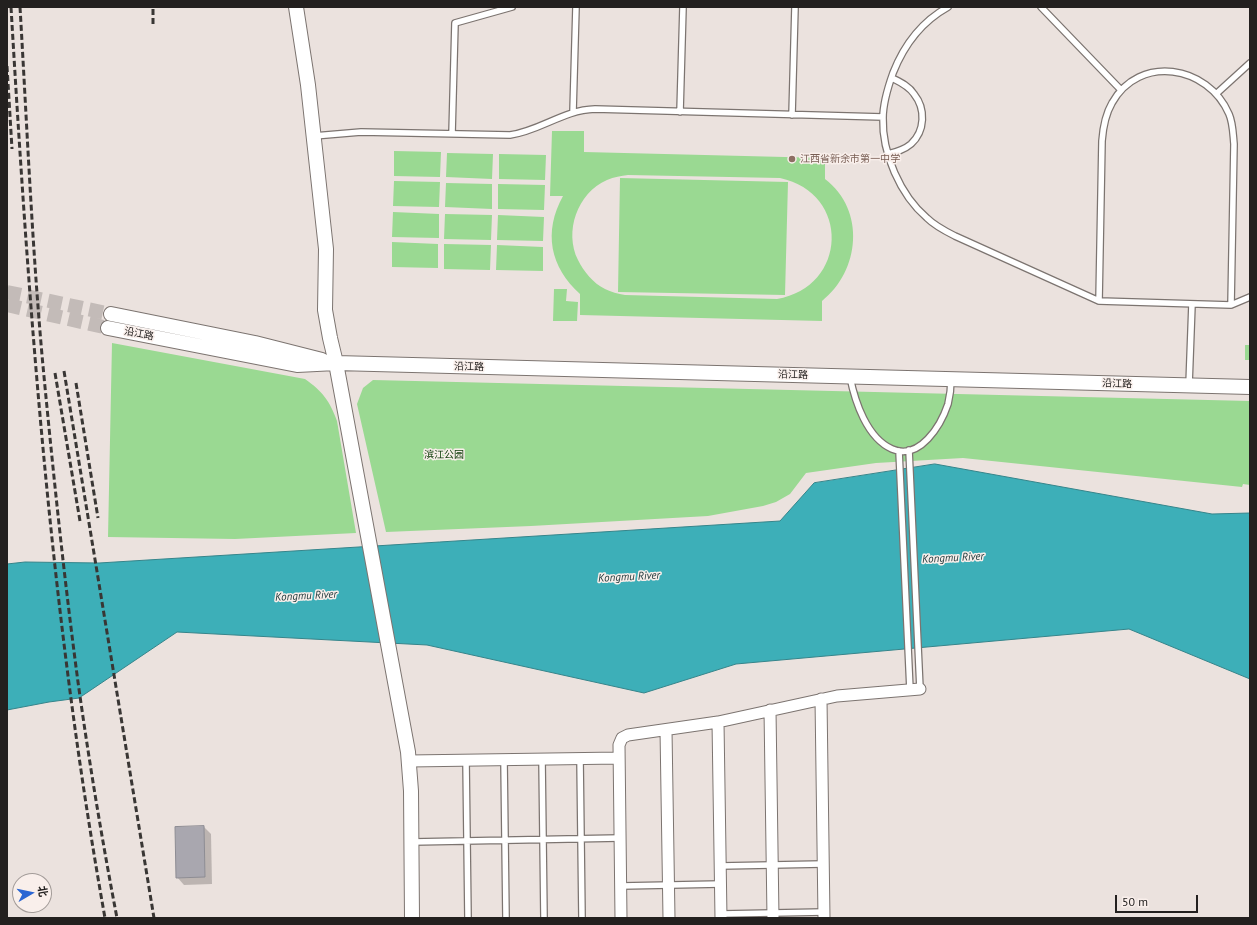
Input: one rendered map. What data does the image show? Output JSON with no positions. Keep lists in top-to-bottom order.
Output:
{
  "streets": {
    "street": ["沿江路"]
  },
  "water": ["Kongmu River"],
  "parks": ["滨江公园"],
  "places": ["江西省新余市第一中学"],
  "scale_bar": "50 m",
  "north": "right"
}
